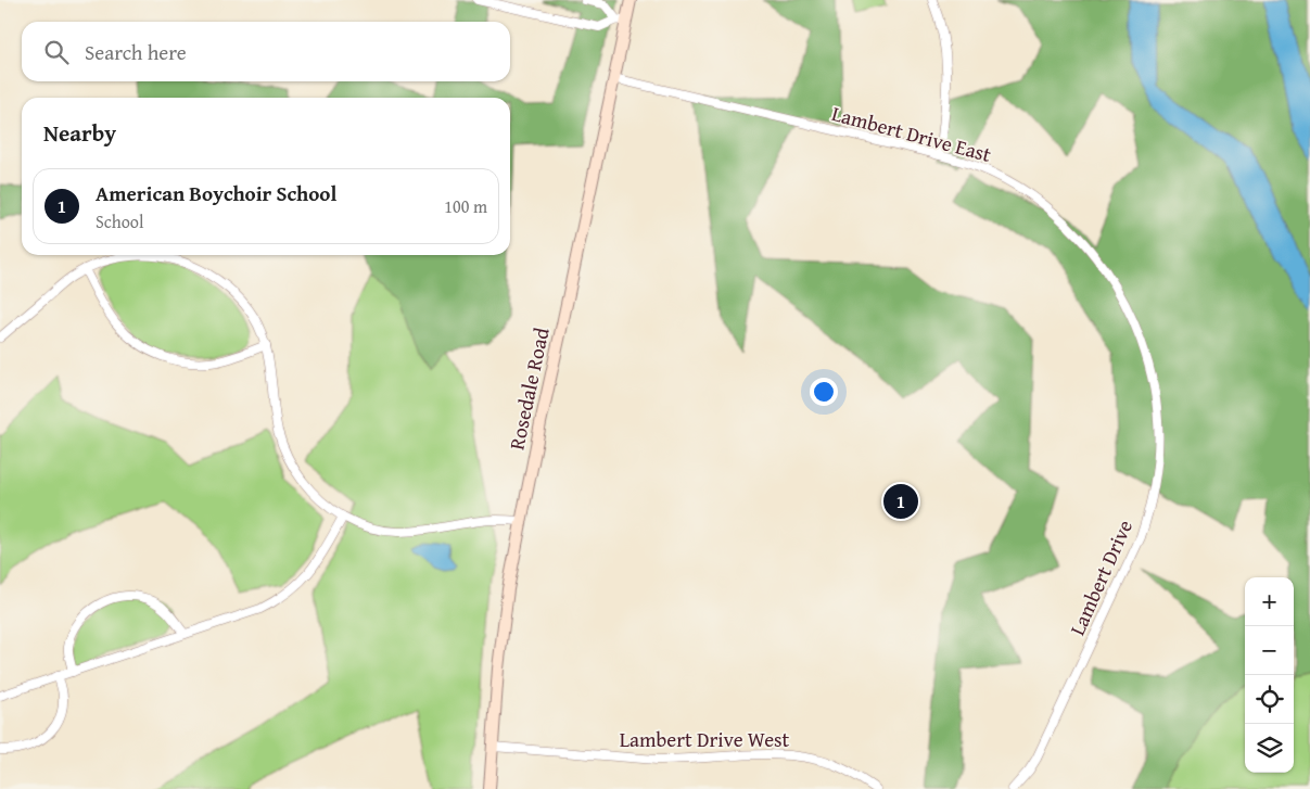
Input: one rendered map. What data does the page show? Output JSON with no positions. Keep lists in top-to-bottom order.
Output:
{
  "streets": {
    "street": [
      "Lambert Drive East",
      "Rosedale Road",
      "Lambert Drive",
      "Lambert Drive West"
    ]
  },
  "crossings": [
    ["Lambert Drive East", "Rosedale Road"],
    ["Lambert Drive East", "Lambert Drive"],
    ["Rosedale Road", "Lambert Drive West"]
  ],
  "page": {
    "search": "Search here",
    "heading": "Nearby",
    "list": [
      {
        "mark": "1",
        "name": "American Boychoir School",
        "note": "School",
        "value": "100 m"
      }
    ],
    "pins": "1",
    "map_buttons": ["+", "−"]
  }
}
